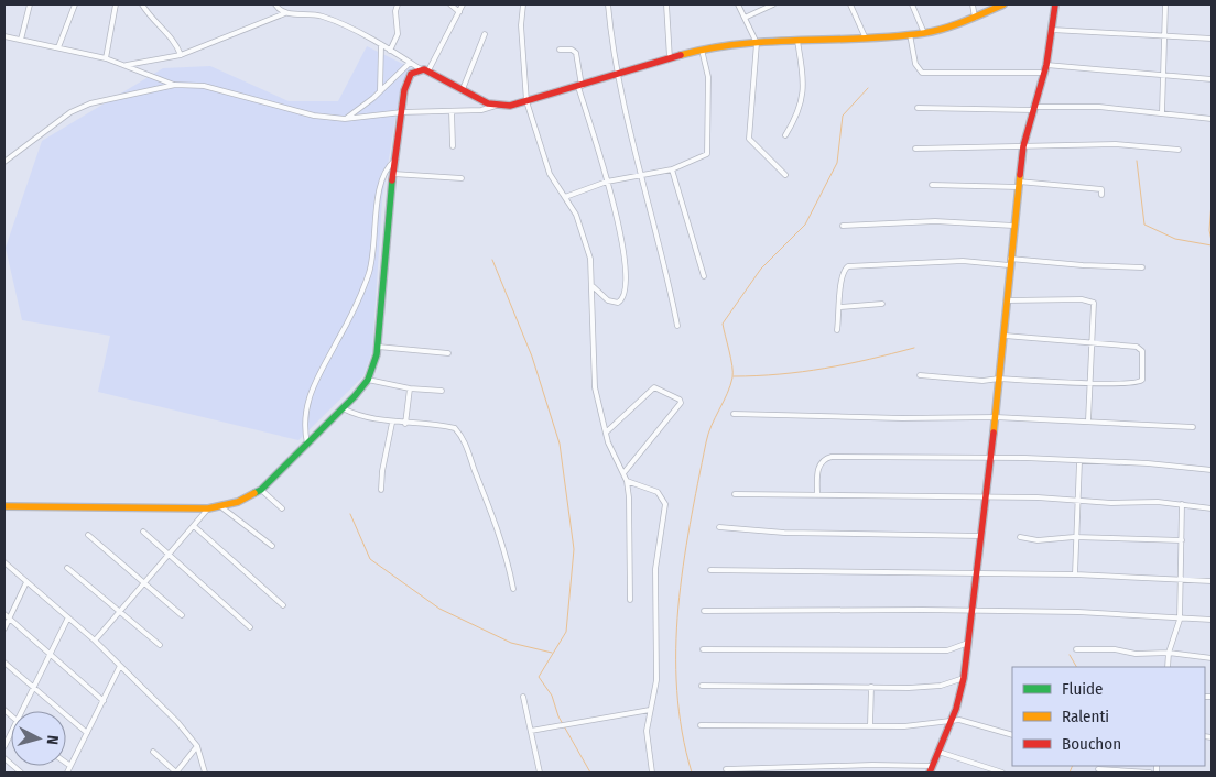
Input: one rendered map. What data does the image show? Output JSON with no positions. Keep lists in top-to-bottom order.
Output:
{
  "legend": ["Fluide", "Ralenti", "Bouchon"],
  "north": "right"
}
